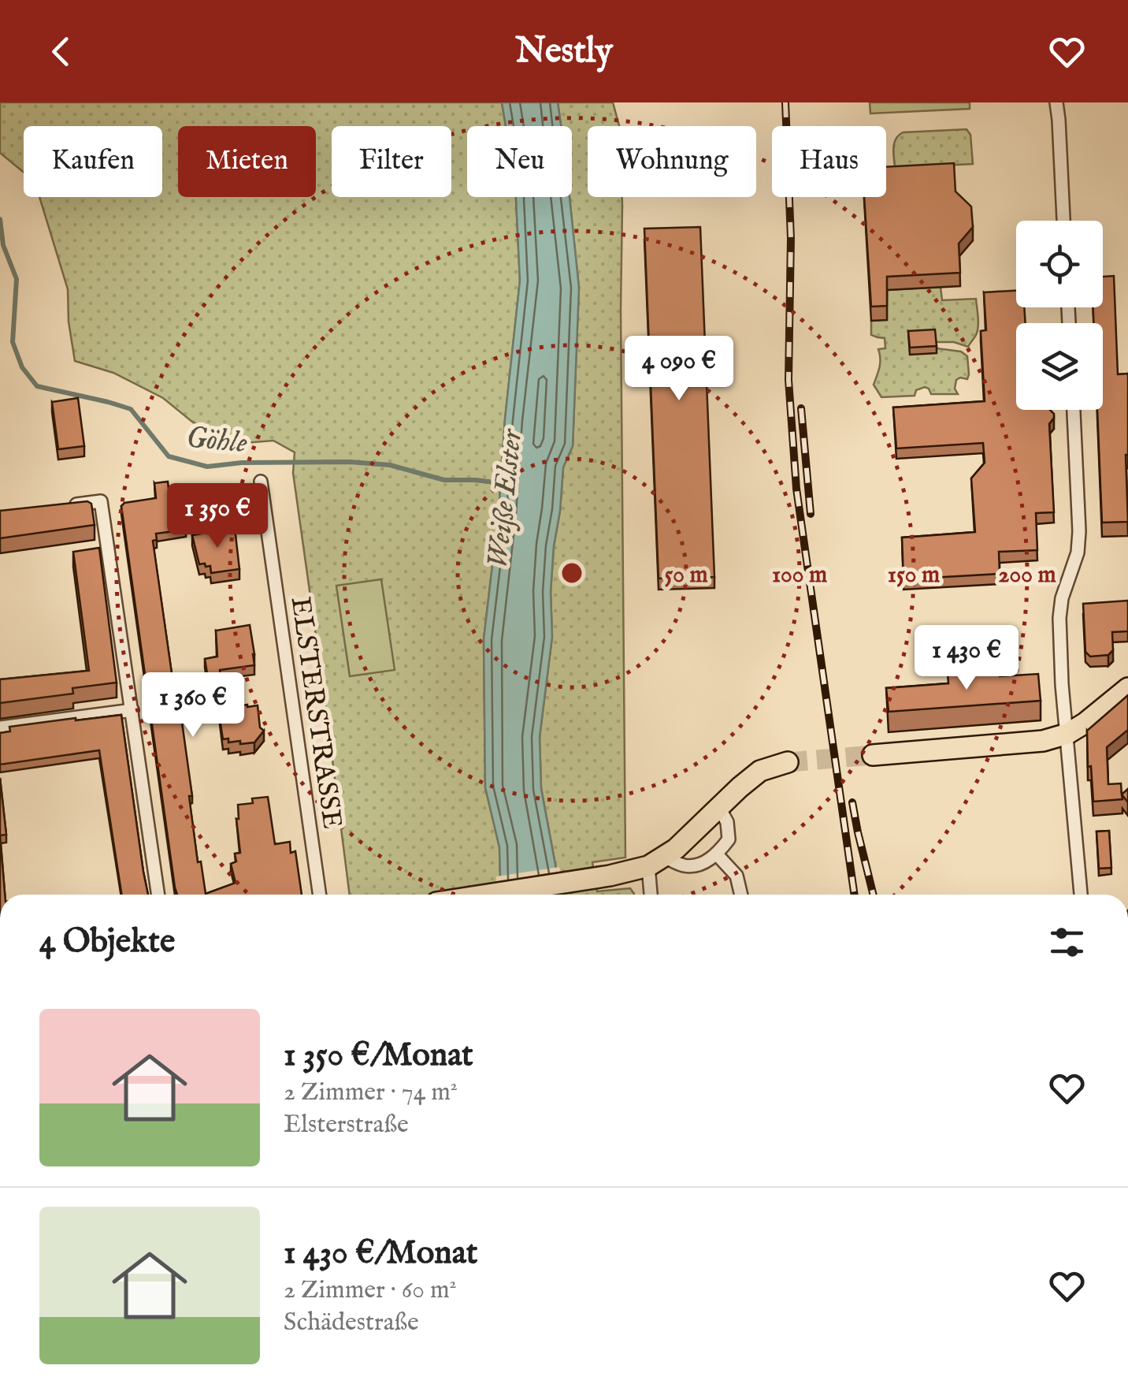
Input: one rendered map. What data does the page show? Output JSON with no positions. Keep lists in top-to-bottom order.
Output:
{
  "streets": {
    "street": ["ELSTERSTRASSE"]
  },
  "water": ["Göhle", "Weiße Elster"],
  "page": {
    "header": "Nestly",
    "chip": [
      "Kaufen",
      "Mieten",
      "Filter",
      "Neu",
      "Wohnung",
      "Haus"
    ],
    "price": [
      "4 090 €",
      "1 350 €",
      "1 430 €",
      "1 360 €"
    ],
    "heading": "4 Objekte",
    "list": [
      {
        "name": "1 350 €/Monat",
        "note": "2 Zimmer · 74 m² · Elsterstraße"
      },
      {
        "name": "1 430 €/Monat",
        "note": "2 Zimmer · 60 m² · Schädestraße"
      }
    ]
  },
  "rings": [
    "50 m",
    "100 m",
    "150 m",
    "200 m"
  ]
}
